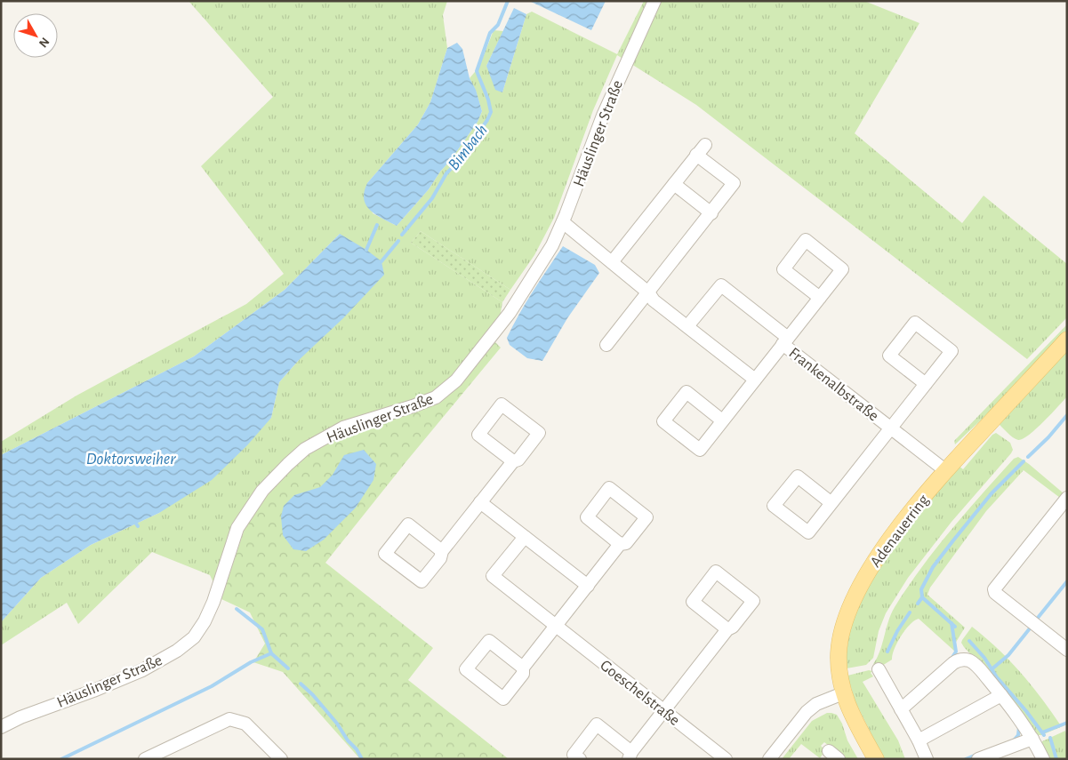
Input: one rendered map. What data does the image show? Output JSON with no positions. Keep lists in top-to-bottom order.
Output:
{
  "streets": {
    "main road": ["Adenauerring"],
    "street": ["Häuslinger Straße", "Frankenalbstraße", "Goeschelstraße"]
  },
  "crossings": [
    ["Frankenalbstraße", "Adenauerring"]
  ],
  "water": ["Bimbach", "Doktorsweiher"],
  "north": "bottom right"
}
